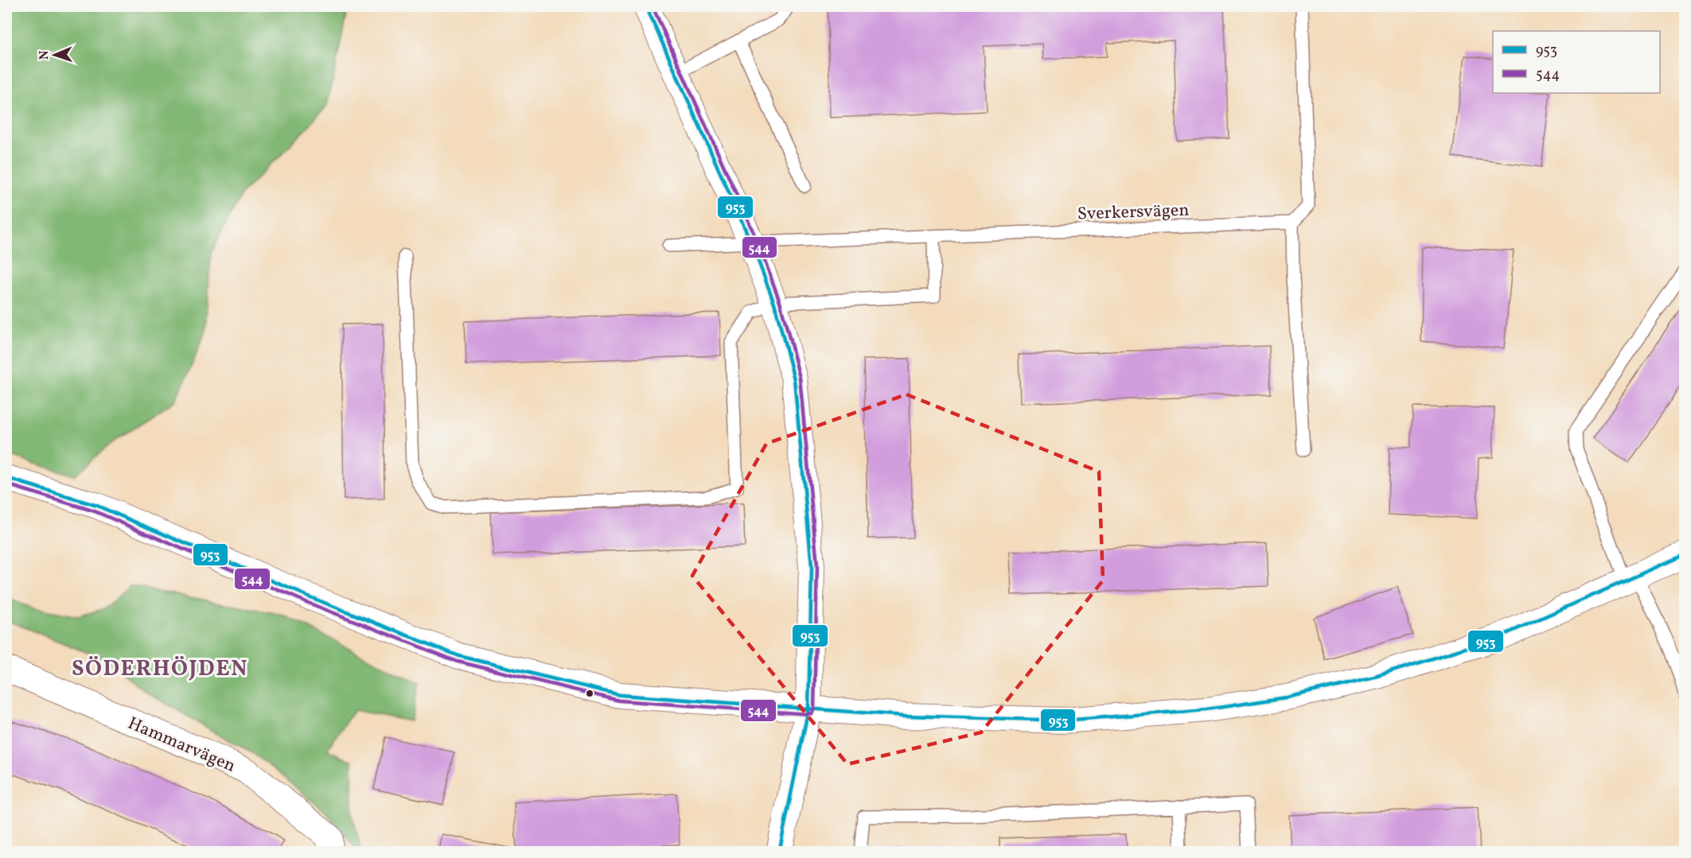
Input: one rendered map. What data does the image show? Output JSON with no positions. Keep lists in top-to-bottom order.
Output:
{
  "streets": {
    "street": ["Hammarvägen"],
    "lane": ["Sverkersvägen"]
  },
  "districts": ["SÖDERHÖJDEN"],
  "lines": ["transit line 953", "transit line 544"],
  "legend": ["953", "544"],
  "north": "left"
}
